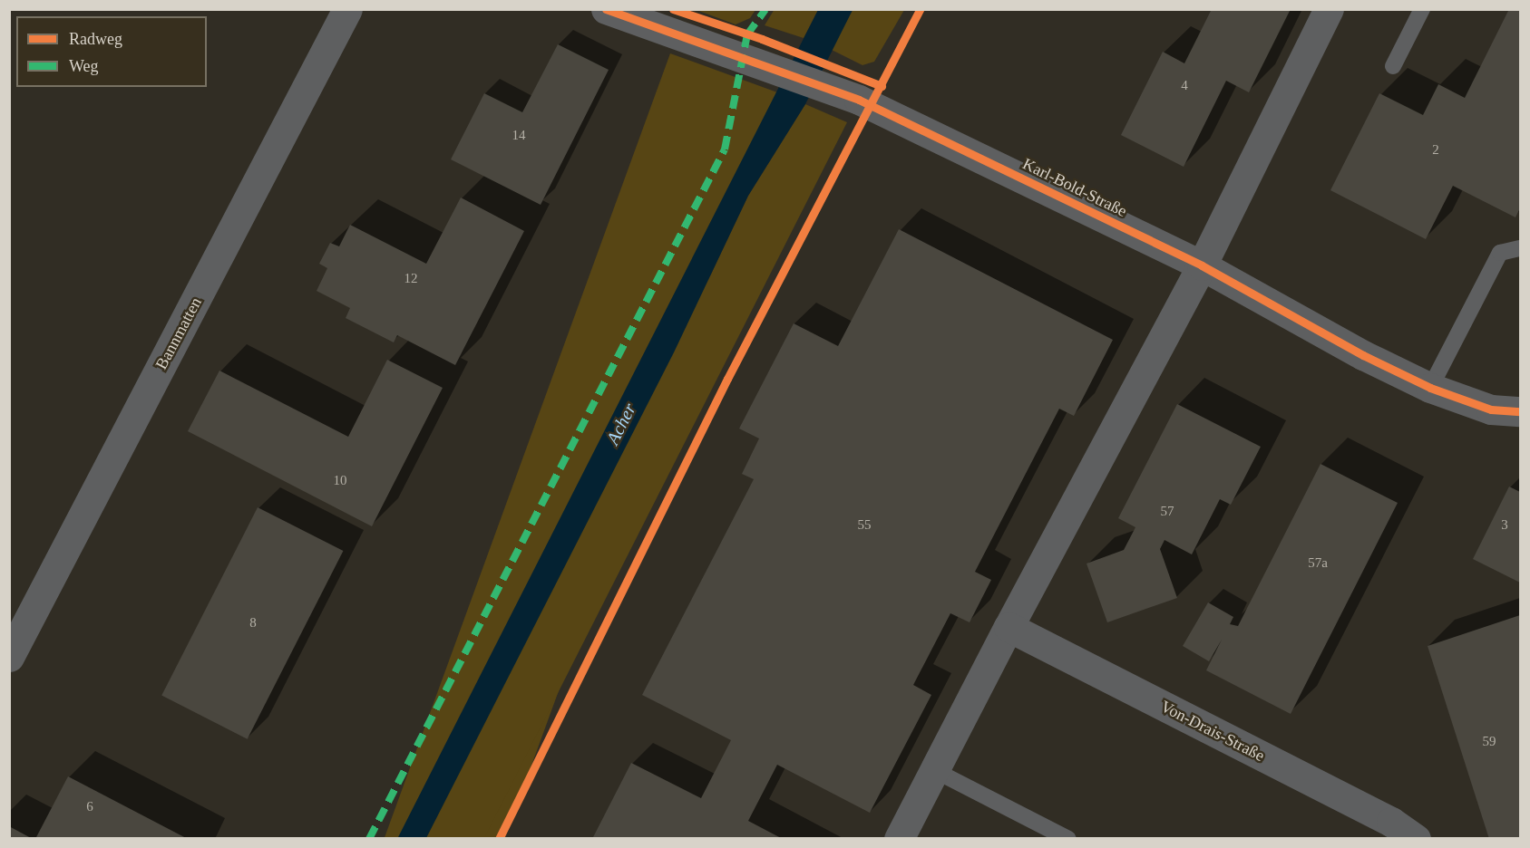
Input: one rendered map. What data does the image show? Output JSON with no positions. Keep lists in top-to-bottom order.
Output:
{
  "streets": {
    "street": ["Karl-Bold-Straße", "Bannmatten", "Von-Drais-Straße"]
  },
  "water": ["Acher"],
  "house_numbers": [
    "4",
    "14",
    "2",
    "12",
    "10",
    "57",
    "55",
    "3",
    "57a",
    "8",
    "59",
    "6"
  ],
  "legend": ["Radweg", "Weg"]
}
